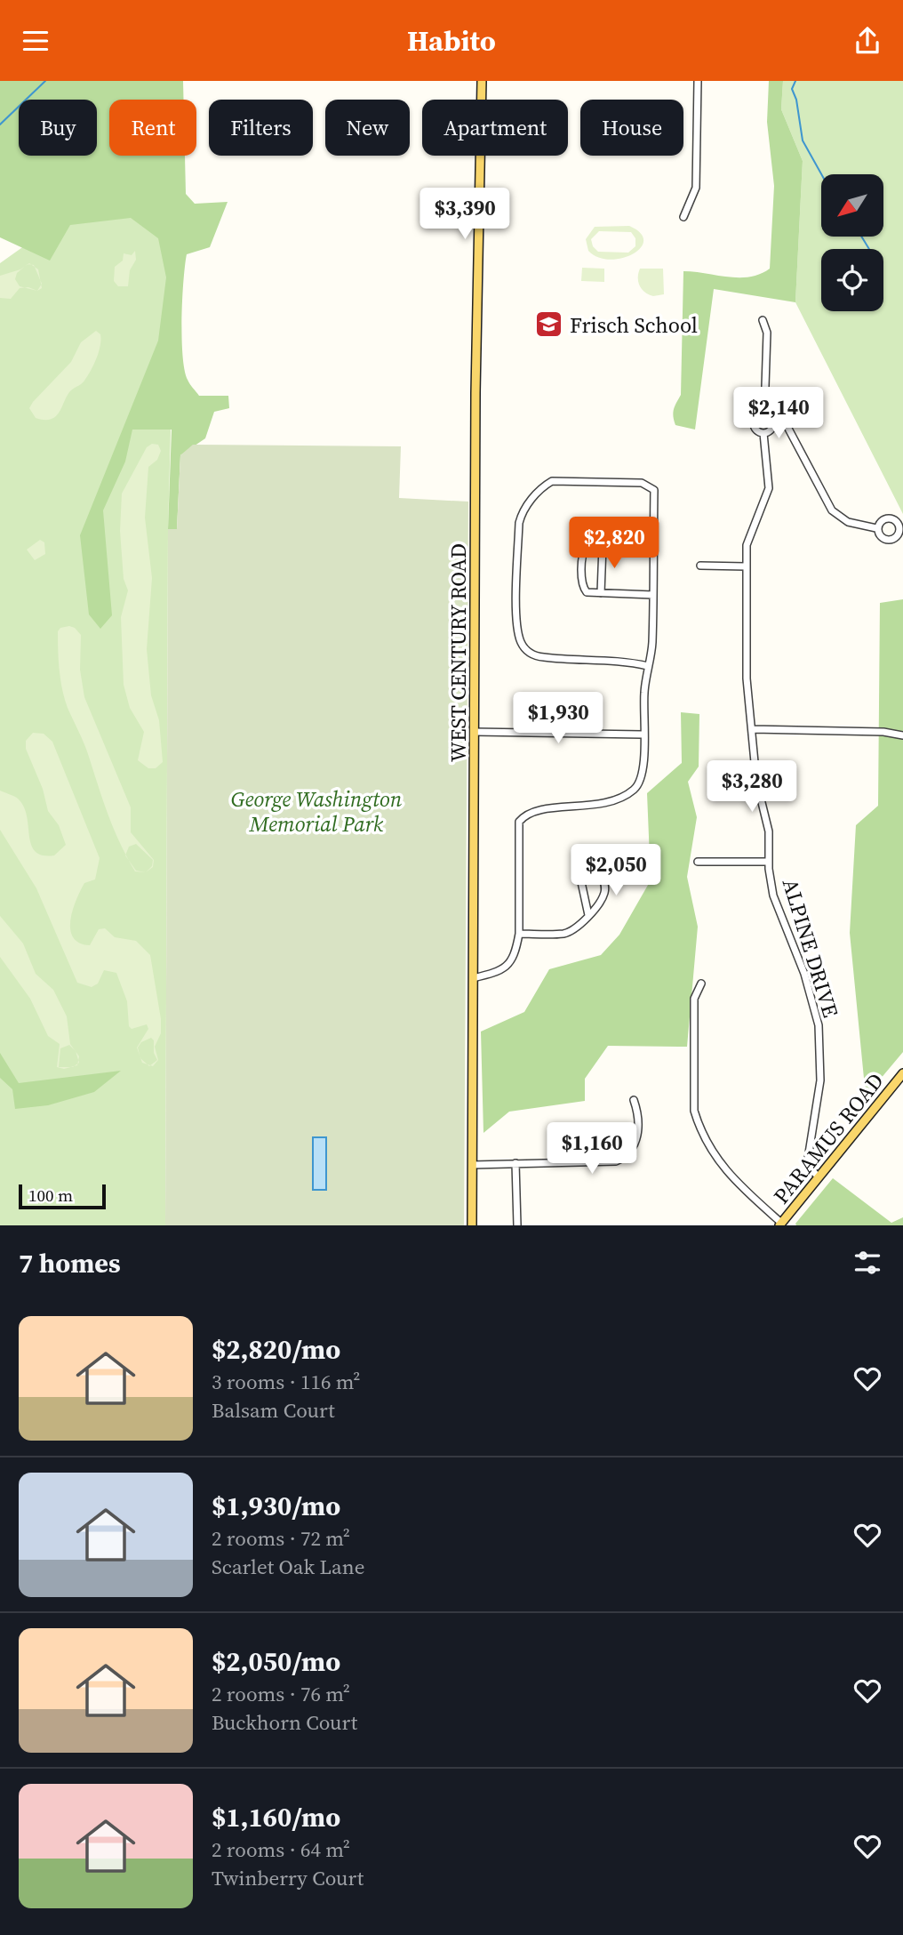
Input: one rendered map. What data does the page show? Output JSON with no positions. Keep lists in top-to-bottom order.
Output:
{
  "streets": {
    "main road": ["WEST CENTURY ROAD", "PARAMUS ROAD"],
    "street": ["ALPINE DRIVE"]
  },
  "crossings": [
    ["ALPINE DRIVE", "PARAMUS ROAD"]
  ],
  "parks": ["George Washington Memorial Park"],
  "places": {
    "school or university": ["Frisch School"]
  },
  "scale_bar": "100 m",
  "north": "bottom left",
  "page": {
    "header": "Habito",
    "chip": [
      "Buy",
      "Rent",
      "Filters",
      "New",
      "Apartment",
      "House"
    ],
    "price": [
      "$3,390",
      "$2,140",
      "$2,820",
      "$1,930",
      "$3,280",
      "$2,050",
      "$1,160"
    ],
    "scale": "100 m",
    "heading": "7 homes",
    "list": [
      {
        "name": "$2,820/mo",
        "note": "3 rooms · 116 m² · Balsam Court"
      },
      {
        "name": "$1,930/mo",
        "note": "2 rooms · 72 m² · Scarlet Oak Lane"
      },
      {
        "name": "$2,050/mo",
        "note": "2 rooms · 76 m² · Buckhorn Court"
      },
      {
        "name": "$1,160/mo",
        "note": "2 rooms · 64 m² · Twinberry Court"
      }
    ]
  }
}
